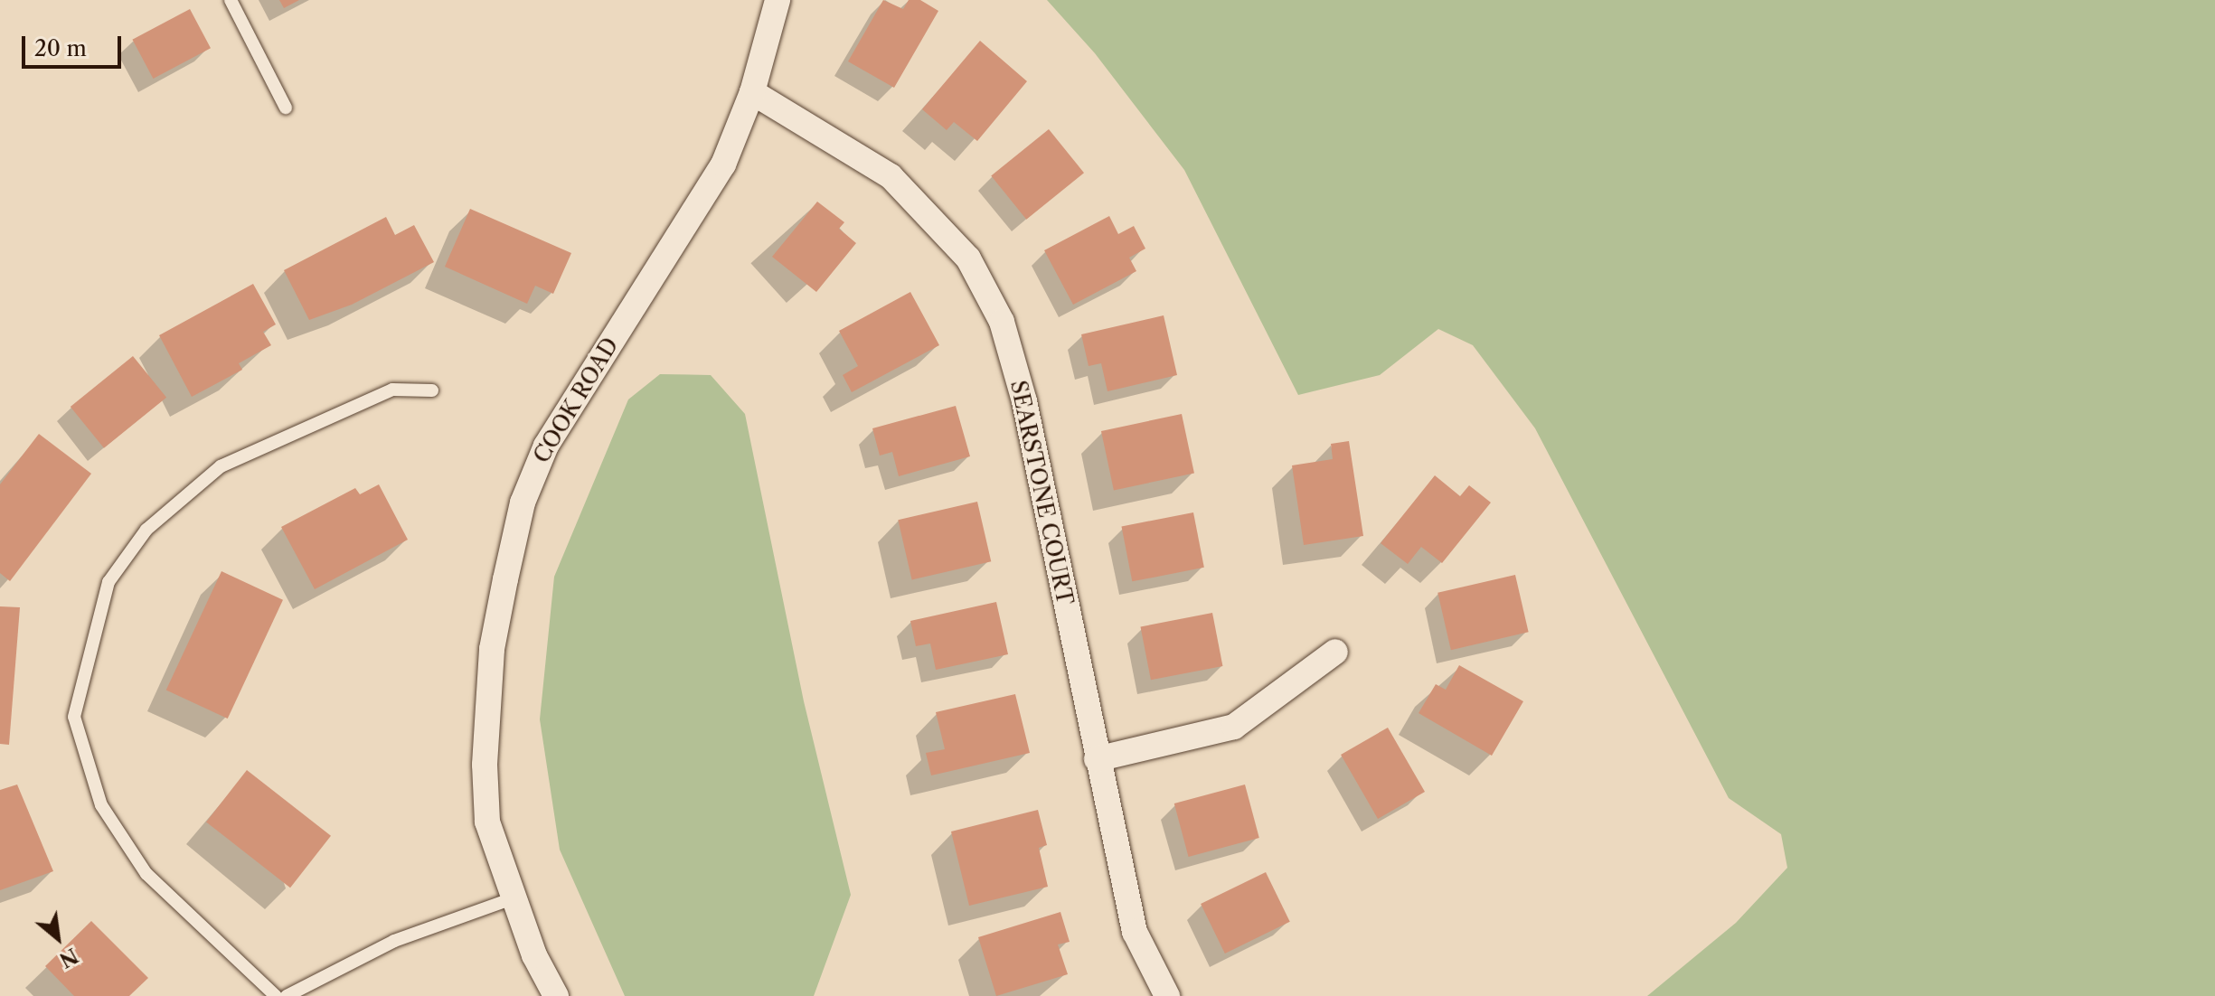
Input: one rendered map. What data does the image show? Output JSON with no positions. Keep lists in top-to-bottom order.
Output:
{
  "streets": {
    "street": ["COOK ROAD", "SEARSTONE COURT"]
  },
  "crossings": [
    ["COOK ROAD", "SEARSTONE COURT"]
  ],
  "scale_bar": "20 m",
  "north": "bottom right"
}
